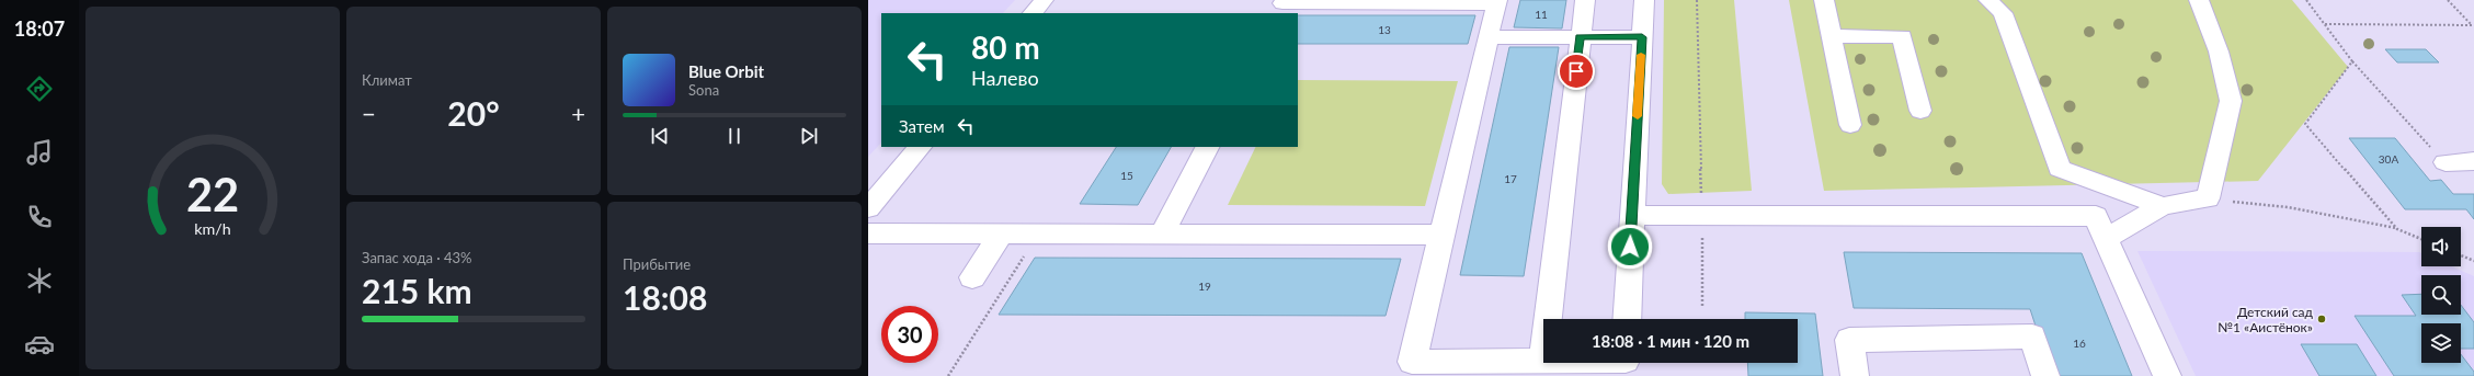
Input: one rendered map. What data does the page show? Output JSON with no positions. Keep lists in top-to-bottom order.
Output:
{
  "places": ["Детский сад №1 «Аистёнок»"],
  "house_numbers": [
    "11",
    "13",
    "30А",
    "15",
    "17",
    "19",
    "16"
  ],
  "page": {
    "tabs": "18:07",
    "tile": [
      "Климат",
      ["Запас хода · 43%", "215 km"],
      ["Прибытие", "18:08"]
    ],
    "turn": ["80 m", "Налево"],
    "song": ["Blue Orbit", "Sona"],
    "heat": ["−", "20°", "+"],
    "then": "Затем",
    "limit": "30",
    "trip": "18:08 · 1 мин · 120 m",
    "gauge": ["22", "km/h"]
  }
}
